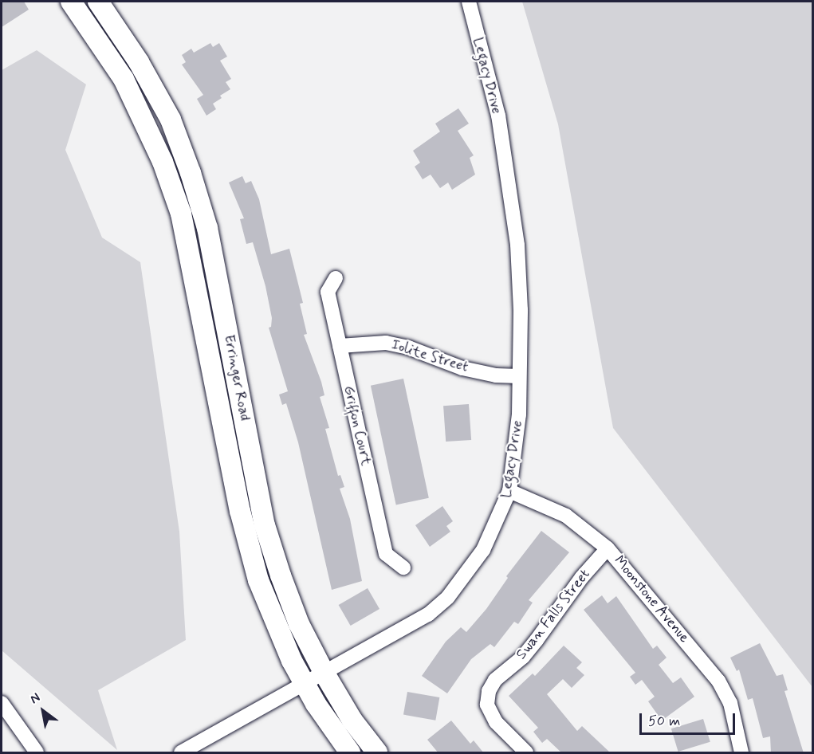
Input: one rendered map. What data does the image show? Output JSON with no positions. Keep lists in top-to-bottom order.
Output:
{
  "streets": {
    "main road": ["Erringer Road"],
    "street": [
      "Legacy Drive",
      "Iolite Street",
      "Griffon Court",
      "Moonstone Avenue",
      "Swan Falls Street"
    ]
  },
  "crossings": [
    ["Legacy Drive", "Iolite Street"],
    ["Legacy Drive", "Erringer Road"],
    ["Legacy Drive", "Moonstone Avenue"],
    ["Iolite Street", "Griffon Court"],
    ["Moonstone Avenue", "Swan Falls Street"]
  ],
  "scale_bar": "50 m",
  "north": "top left"
}
